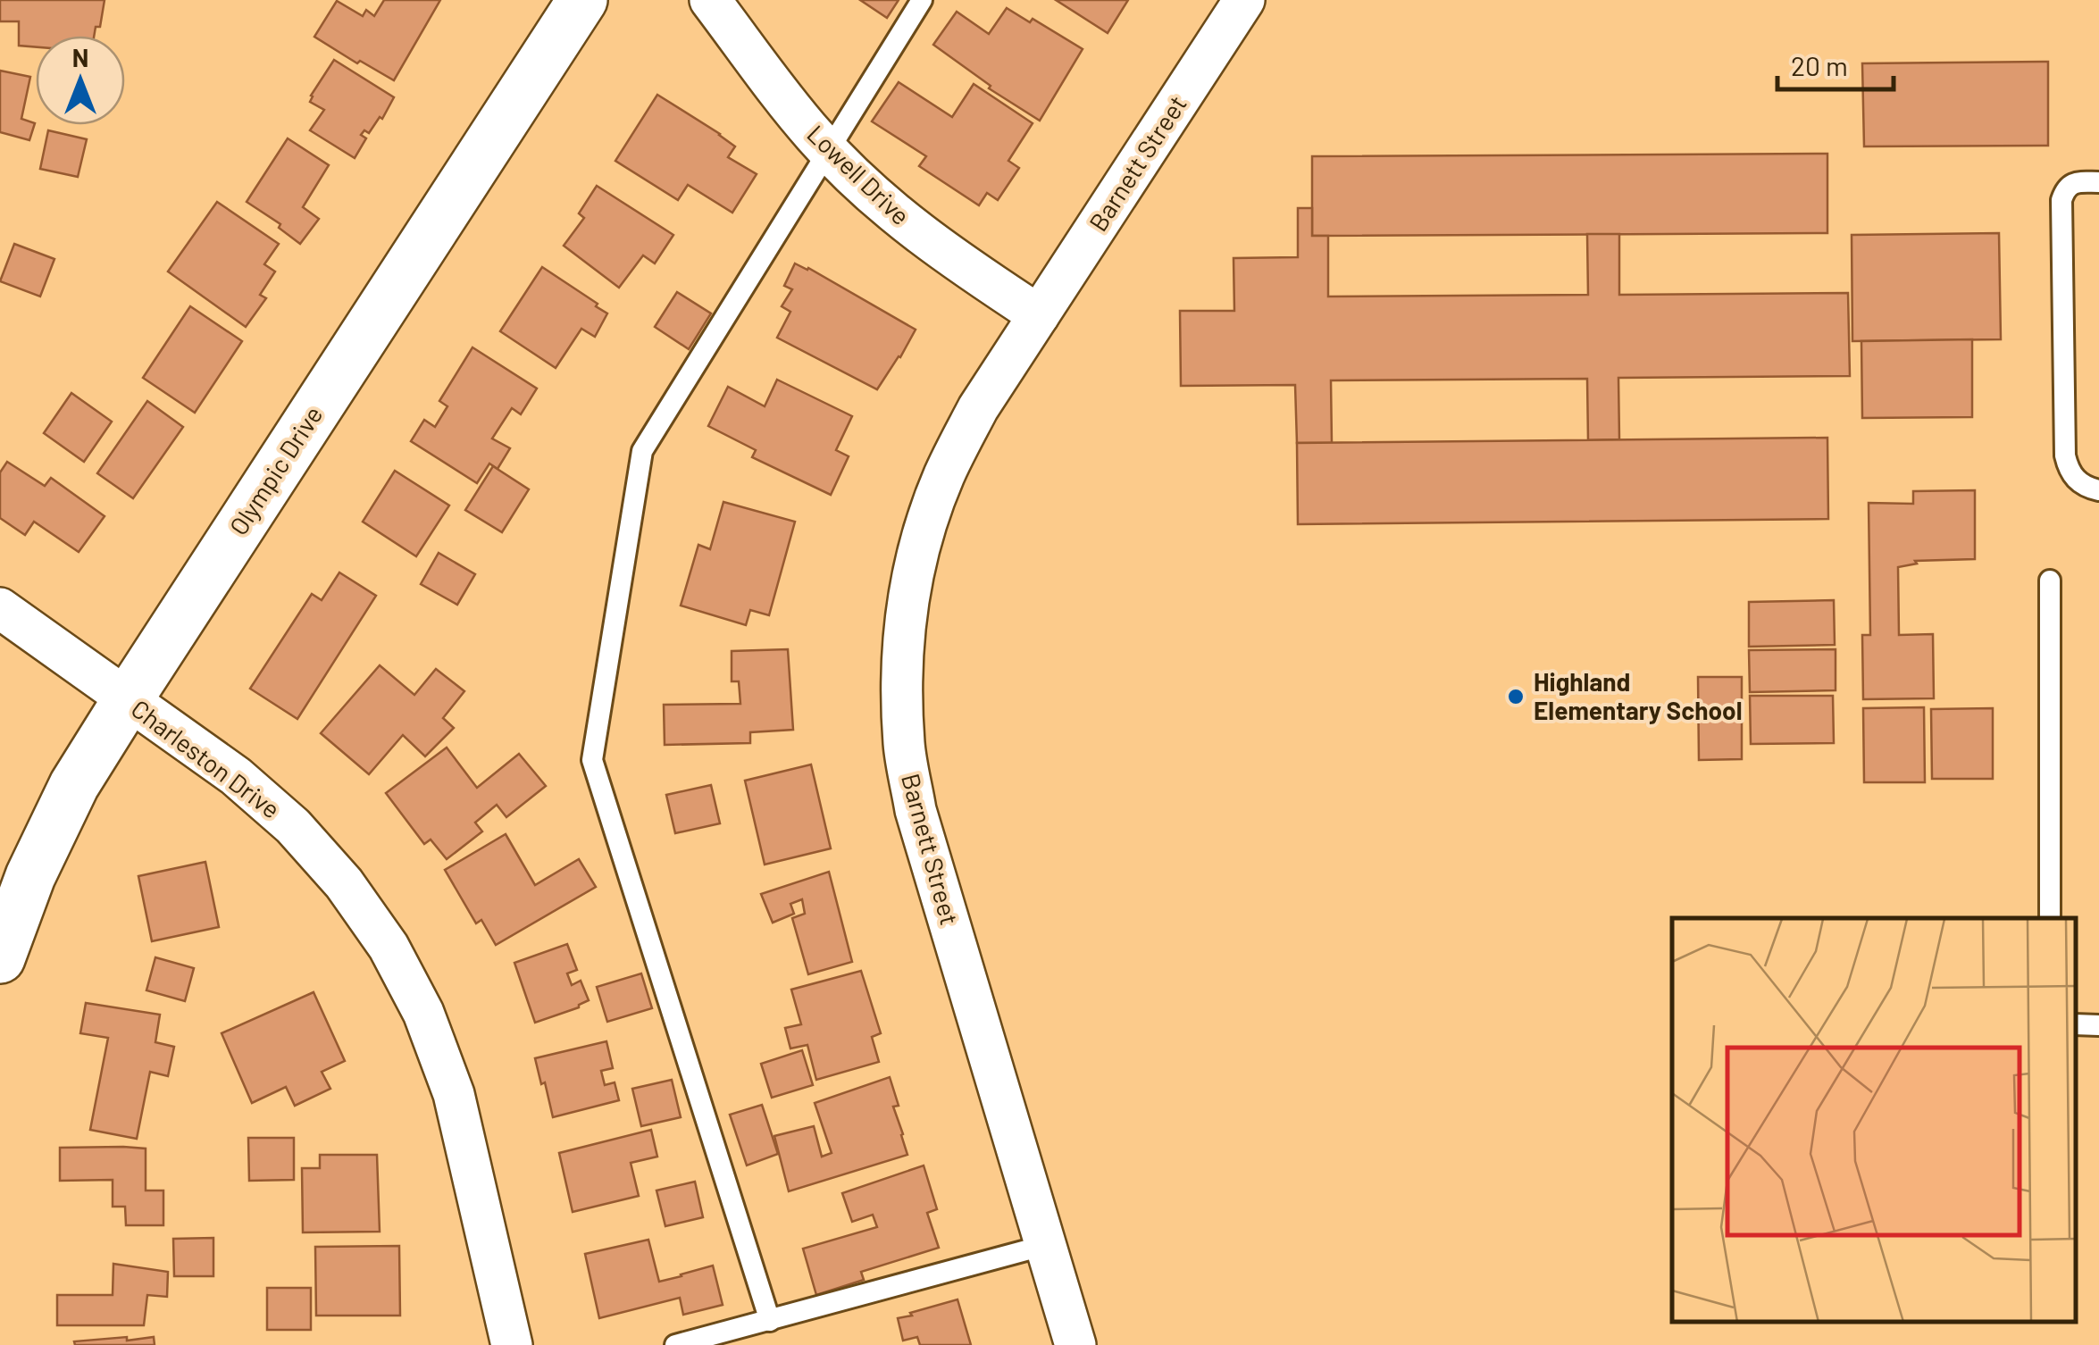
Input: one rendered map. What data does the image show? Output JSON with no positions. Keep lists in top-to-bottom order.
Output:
{
  "streets": {
    "street": [
      "Barnett Street",
      "Lowell Drive",
      "Olympic Drive",
      "Charleston Drive"
    ]
  },
  "crossings": [
    ["Barnett Street", "Lowell Drive"],
    ["Olympic Drive", "Charleston Drive"]
  ],
  "places": ["Highland Elementary School"],
  "scale_bar": "20 m",
  "north": "top"
}
